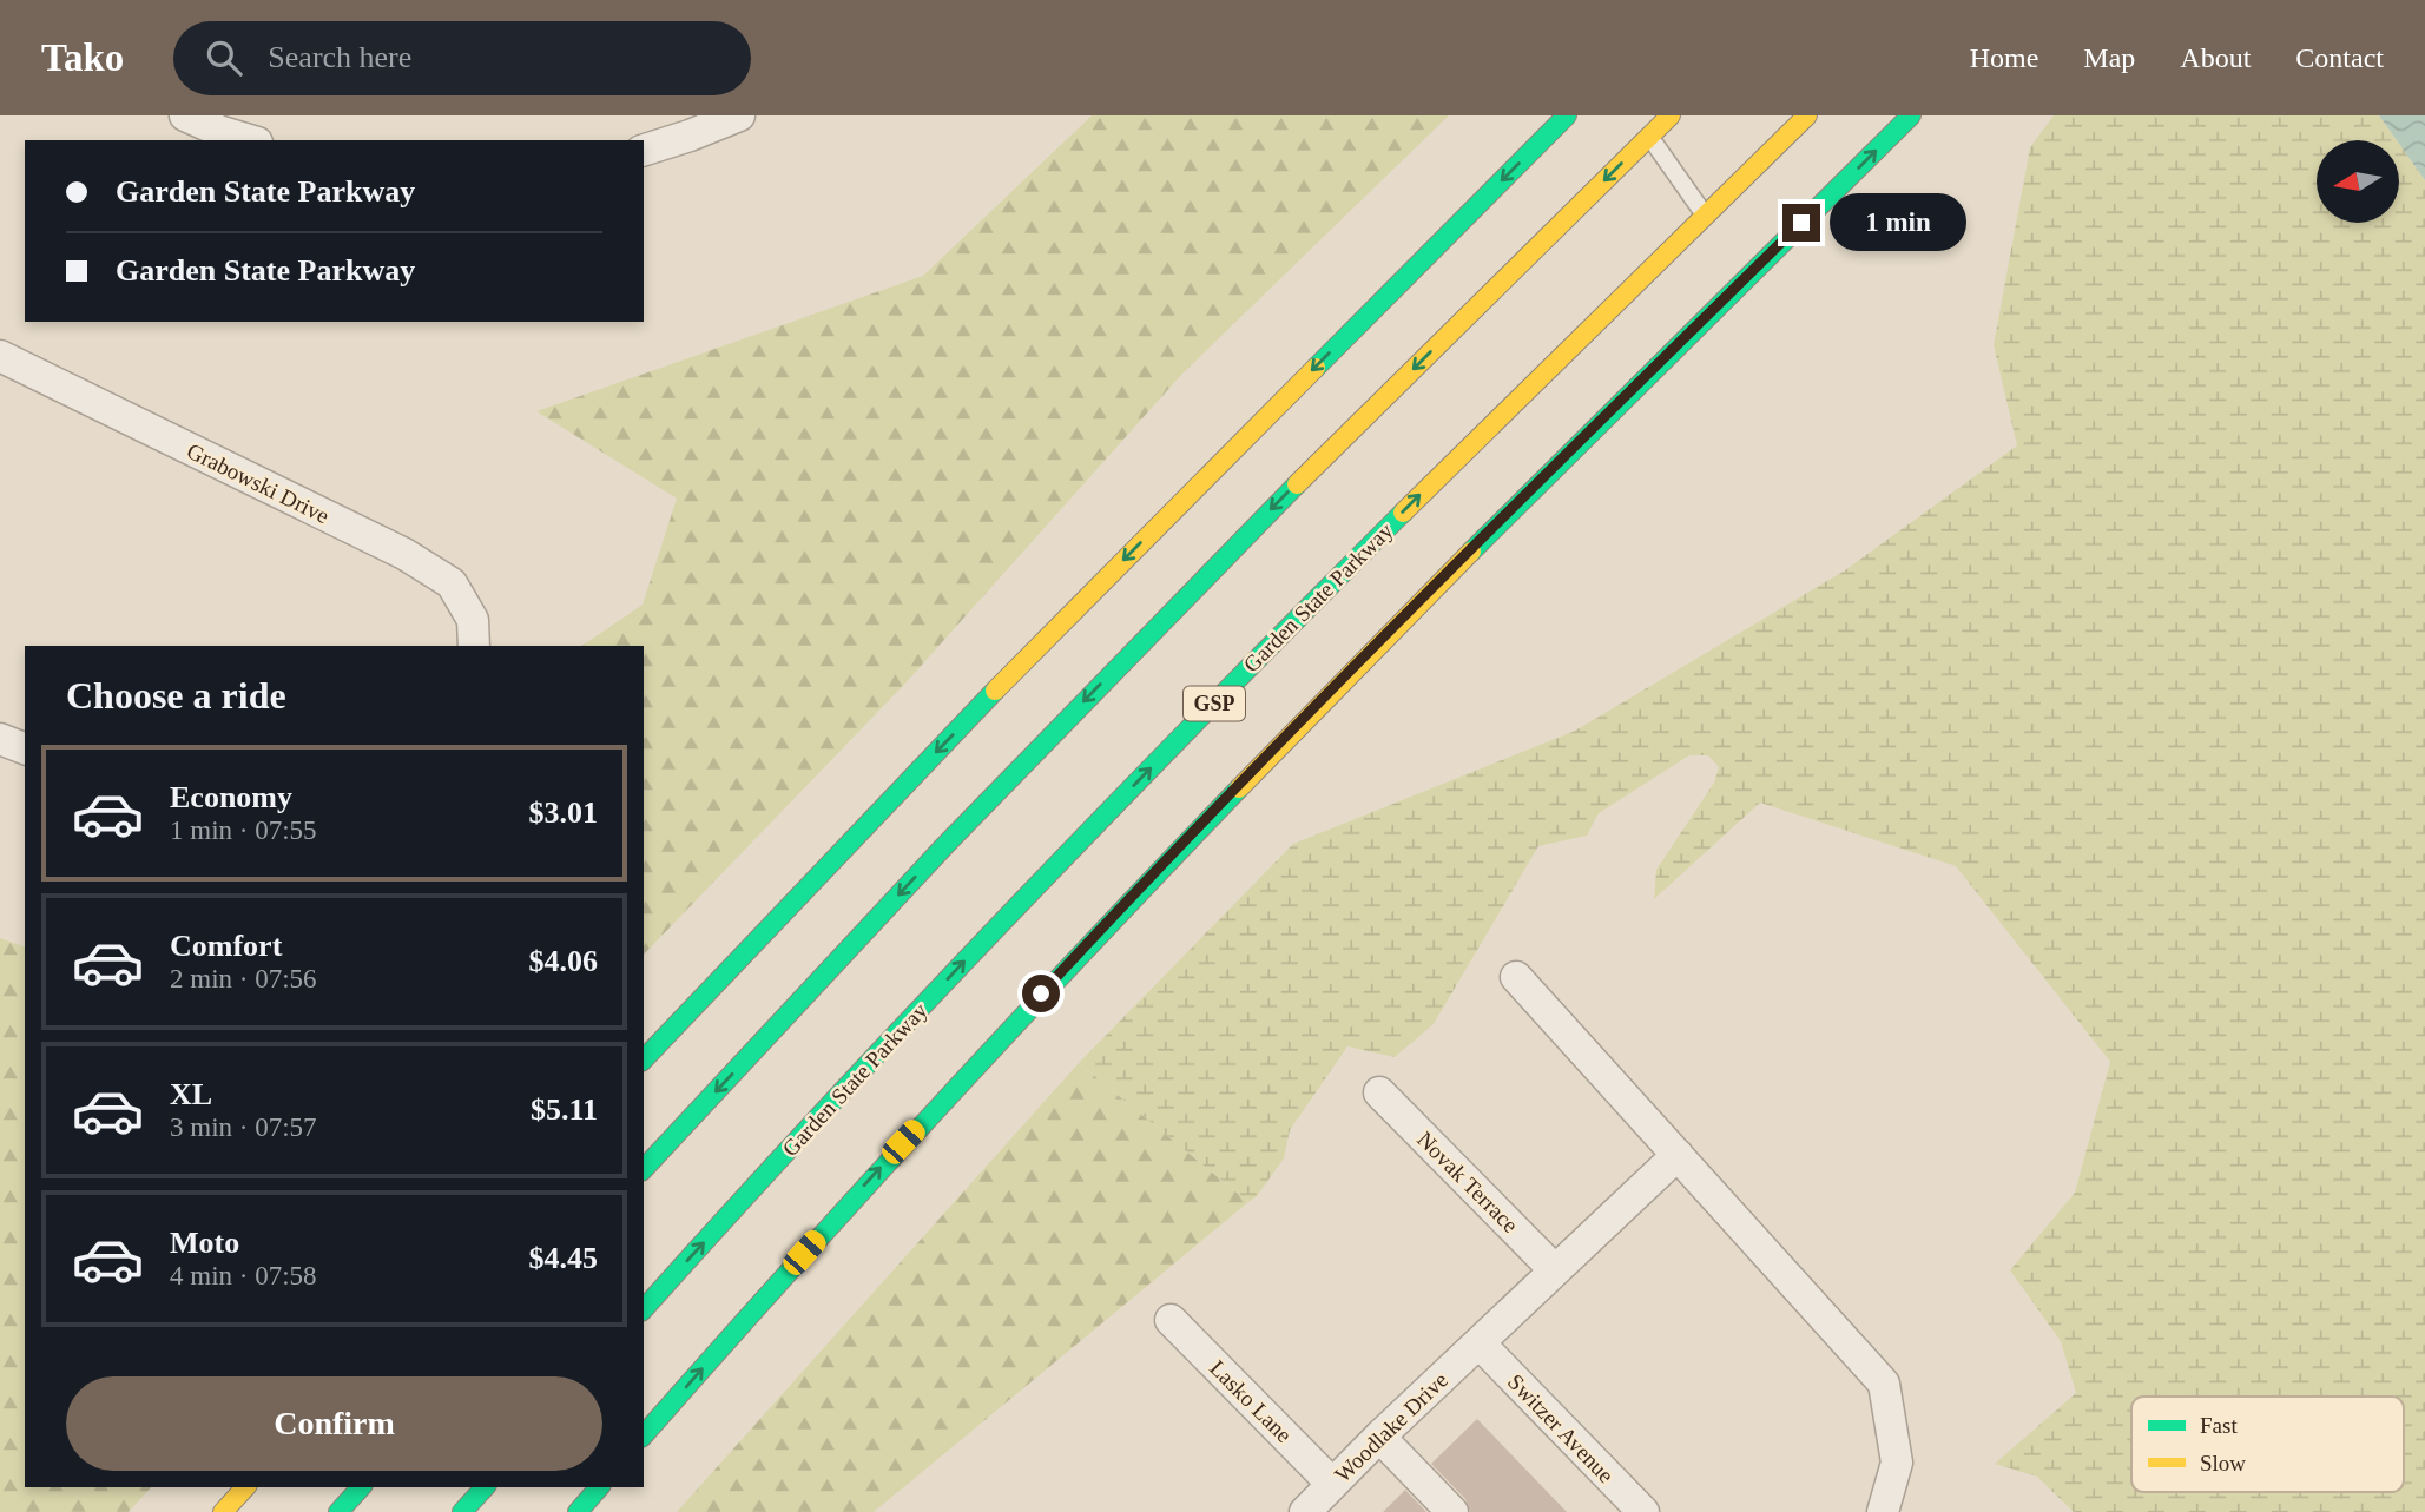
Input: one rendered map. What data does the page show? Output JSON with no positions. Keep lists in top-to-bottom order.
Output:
{
  "streets": {
    "highway": ["Garden State Parkway", "GSP"],
    "street": [
      "Grabowski Drive",
      "Novak Terrace",
      "Lasko Lane",
      "Woodlake Drive",
      "Switzer Avenue"
    ]
  },
  "crossings": [
    ["Novak Terrace", "Woodlake Drive"],
    ["Lasko Lane", "Woodlake Drive"],
    ["Woodlake Drive", "Switzer Avenue"]
  ],
  "legend": ["Fast", "Slow"],
  "north": "left",
  "page": {
    "header": "Tako",
    "search": "Search here",
    "nav": [
      "Home",
      "Map",
      "About",
      "Contact"
    ],
    "banner": ["Garden State Parkway", "Garden State Parkway"],
    "bubble": "1 min",
    "heading": "Choose a ride",
    "list": [
      {
        "name": "Economy",
        "note": "1 min · 07:55",
        "value": "$3.01"
      },
      {
        "name": "Comfort",
        "note": "2 min · 07:56",
        "value": "$4.06"
      },
      {
        "name": "XL",
        "note": "3 min · 07:57",
        "value": "$5.11"
      },
      {
        "name": "Moto",
        "note": "4 min · 07:58",
        "value": "$4.45"
      }
    ],
    "buttons": "Confirm"
  }
}
